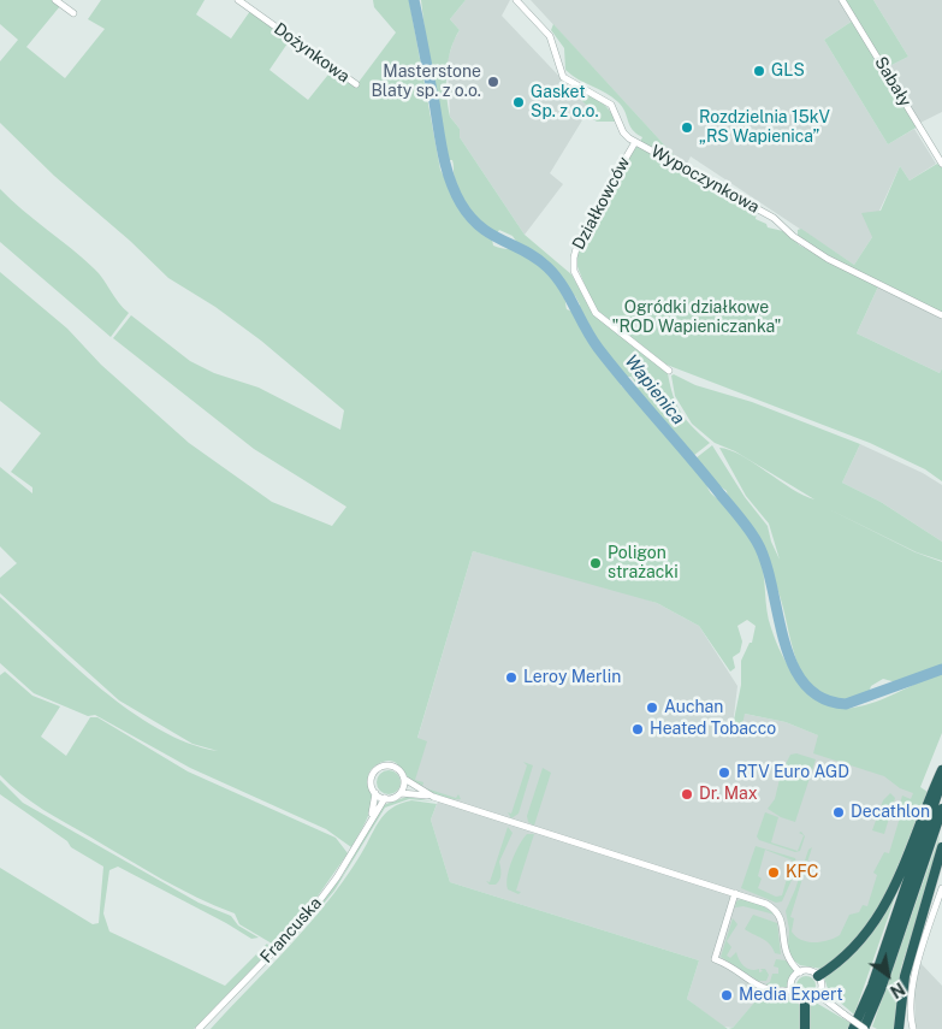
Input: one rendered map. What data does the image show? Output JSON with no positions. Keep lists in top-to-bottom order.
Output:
{
  "streets": {
    "street": [
      "Dożynkowa",
      "Sabały",
      "Wypoczynkowa",
      "Działkowców",
      "Francuska"
    ]
  },
  "crossings": [
    ["Wypoczynkowa", "Działkowców"]
  ],
  "water": ["Wapienica"],
  "parks": ["Ogródki działkowe \"ROD Wapieniczanka\""],
  "places": [
    "GLS",
    "Masterstone Blaty sp. z o.o.",
    "Gasket Sp. z o.o.",
    "Rozdzielnia 15kV „RS Wapienica”",
    "Poligon strażacki",
    "Leroy Merlin",
    "Auchan",
    "Heated Tobacco",
    "RTV Euro AGD",
    "Dr. Max",
    "Decathlon",
    "KFC",
    "Media Expert"
  ],
  "north": "bottom right"
}
